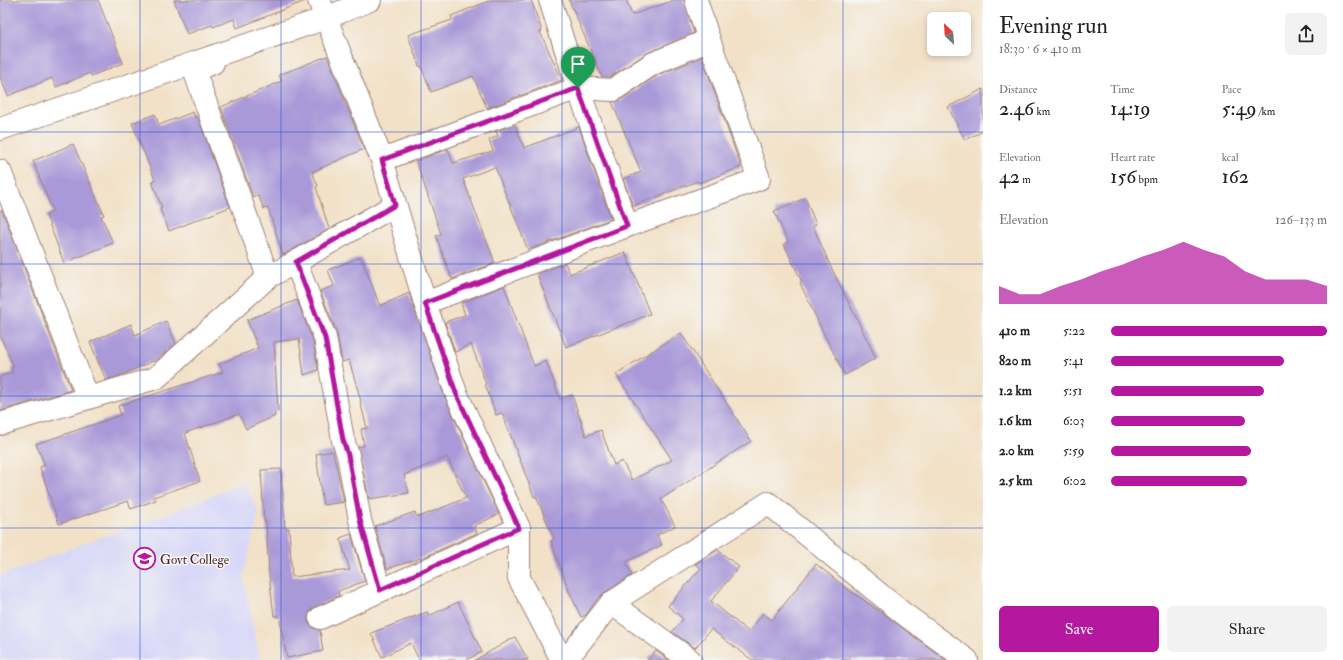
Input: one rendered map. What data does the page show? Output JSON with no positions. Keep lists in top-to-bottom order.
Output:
{
  "places": {
    "school or university": ["Govt College"]
  },
  "north": "top left",
  "page": {
    "heading": ["Evening run", "18:30 · 6 × 410 m"],
    "stats": [
      ["Distance", "2.46 km"],
      ["Time", "14:19"],
      ["Pace", "5:49 /km"],
      ["Elevation", "42 m"],
      ["Heart rate", "156 bpm"],
      ["kcal", "162"]
    ],
    "chart": ["Elevation", "126–133 m"],
    "list": [
      {
        "name": "410 m",
        "note": "5:22"
      },
      {
        "name": "820 m",
        "note": "5:41"
      },
      {
        "name": "1.2 km",
        "note": "5:51"
      },
      {
        "name": "1.6 km",
        "note": "6:03"
      },
      {
        "name": "2.0 km",
        "note": "5:59"
      },
      {
        "name": "2.5 km",
        "note": "6:02"
      }
    ],
    "buttons": ["Save", "Share"]
  }
}
